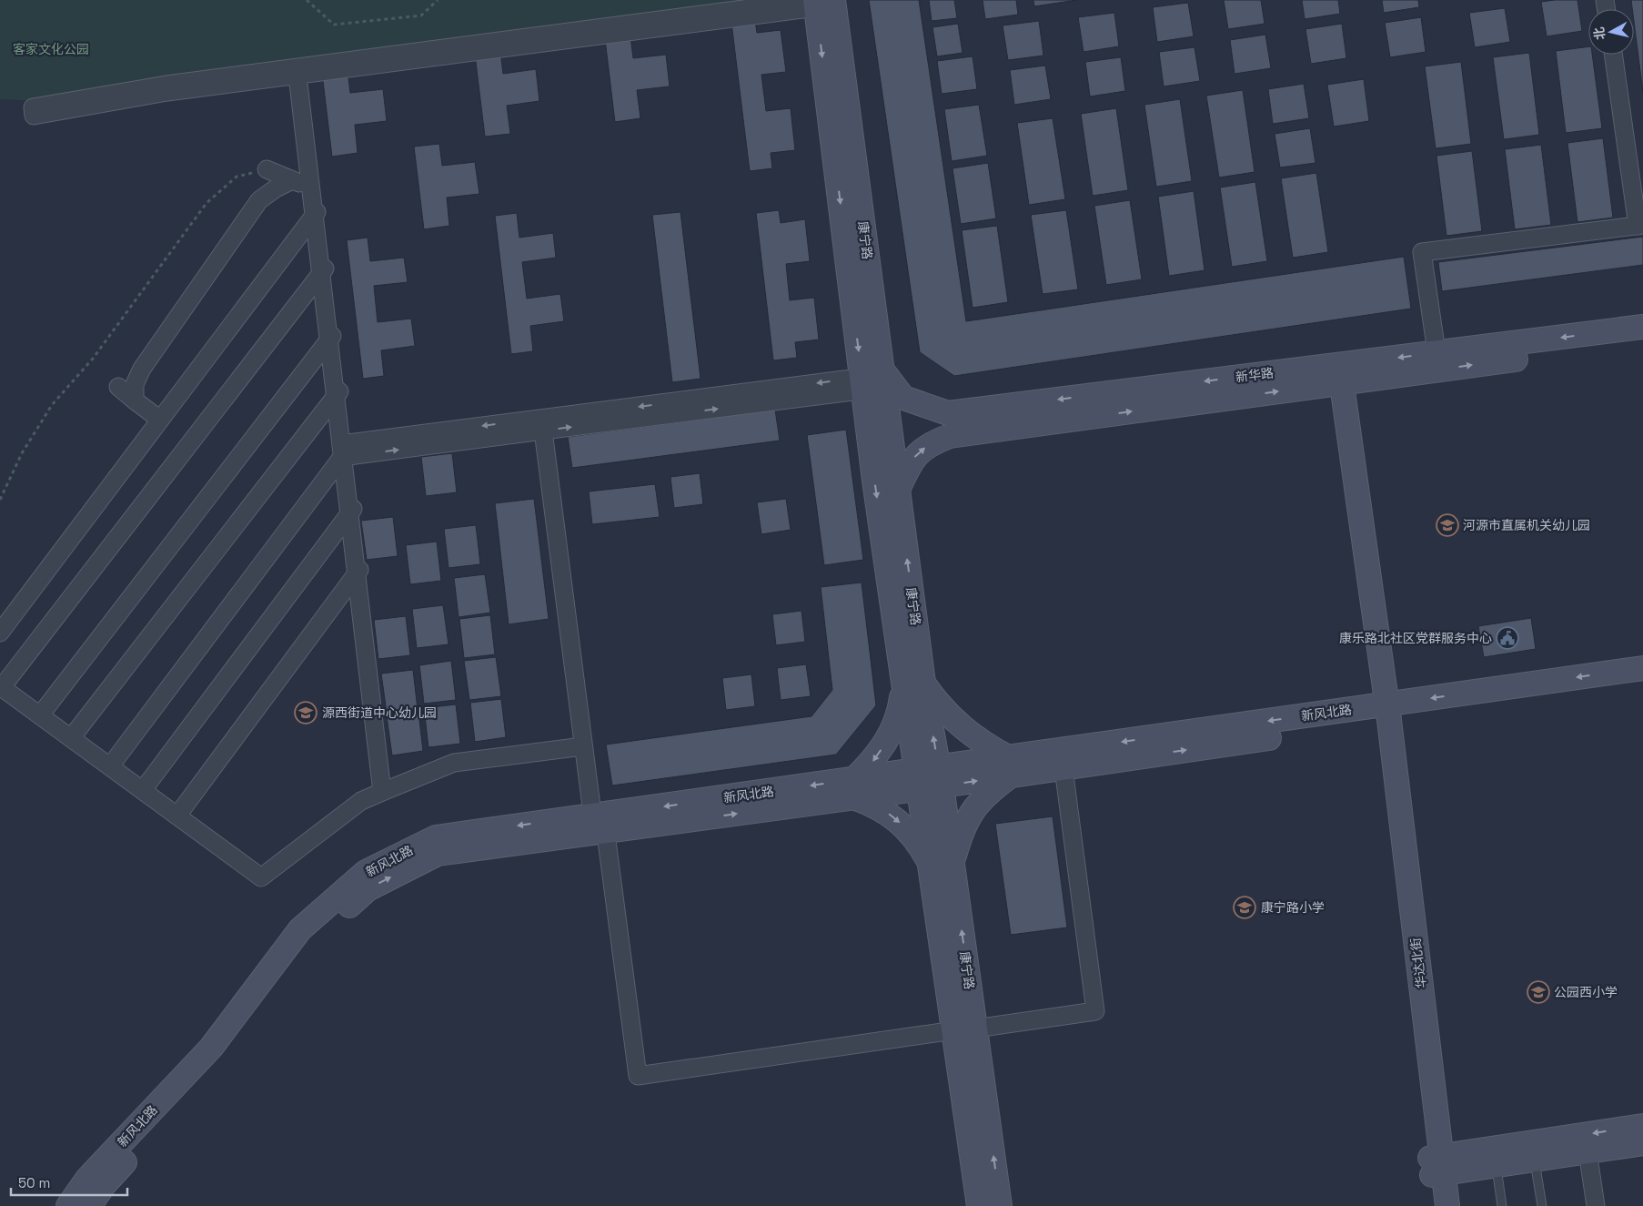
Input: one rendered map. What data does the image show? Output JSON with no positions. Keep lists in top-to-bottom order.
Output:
{
  "streets": {
    "street": [
      "康宁路",
      "新华路",
      "新风北路",
      "华达北街"
    ]
  },
  "crossings": [
    ["康宁路", "新华路"],
    ["康宁路", "新风北路"],
    ["新华路", "华达北街"],
    ["新风北路", "华达北街"]
  ],
  "parks": ["客家文化公园"],
  "places": {
    "school or university": [
      "河源市直属机关幼儿园",
      "源西街道中心幼儿园",
      "康宁路小学",
      "公园西小学"
    ],
    "public building": ["康乐路北社区党群服务中心"]
  },
  "scale_bar": "50 m",
  "north": "left"
}
